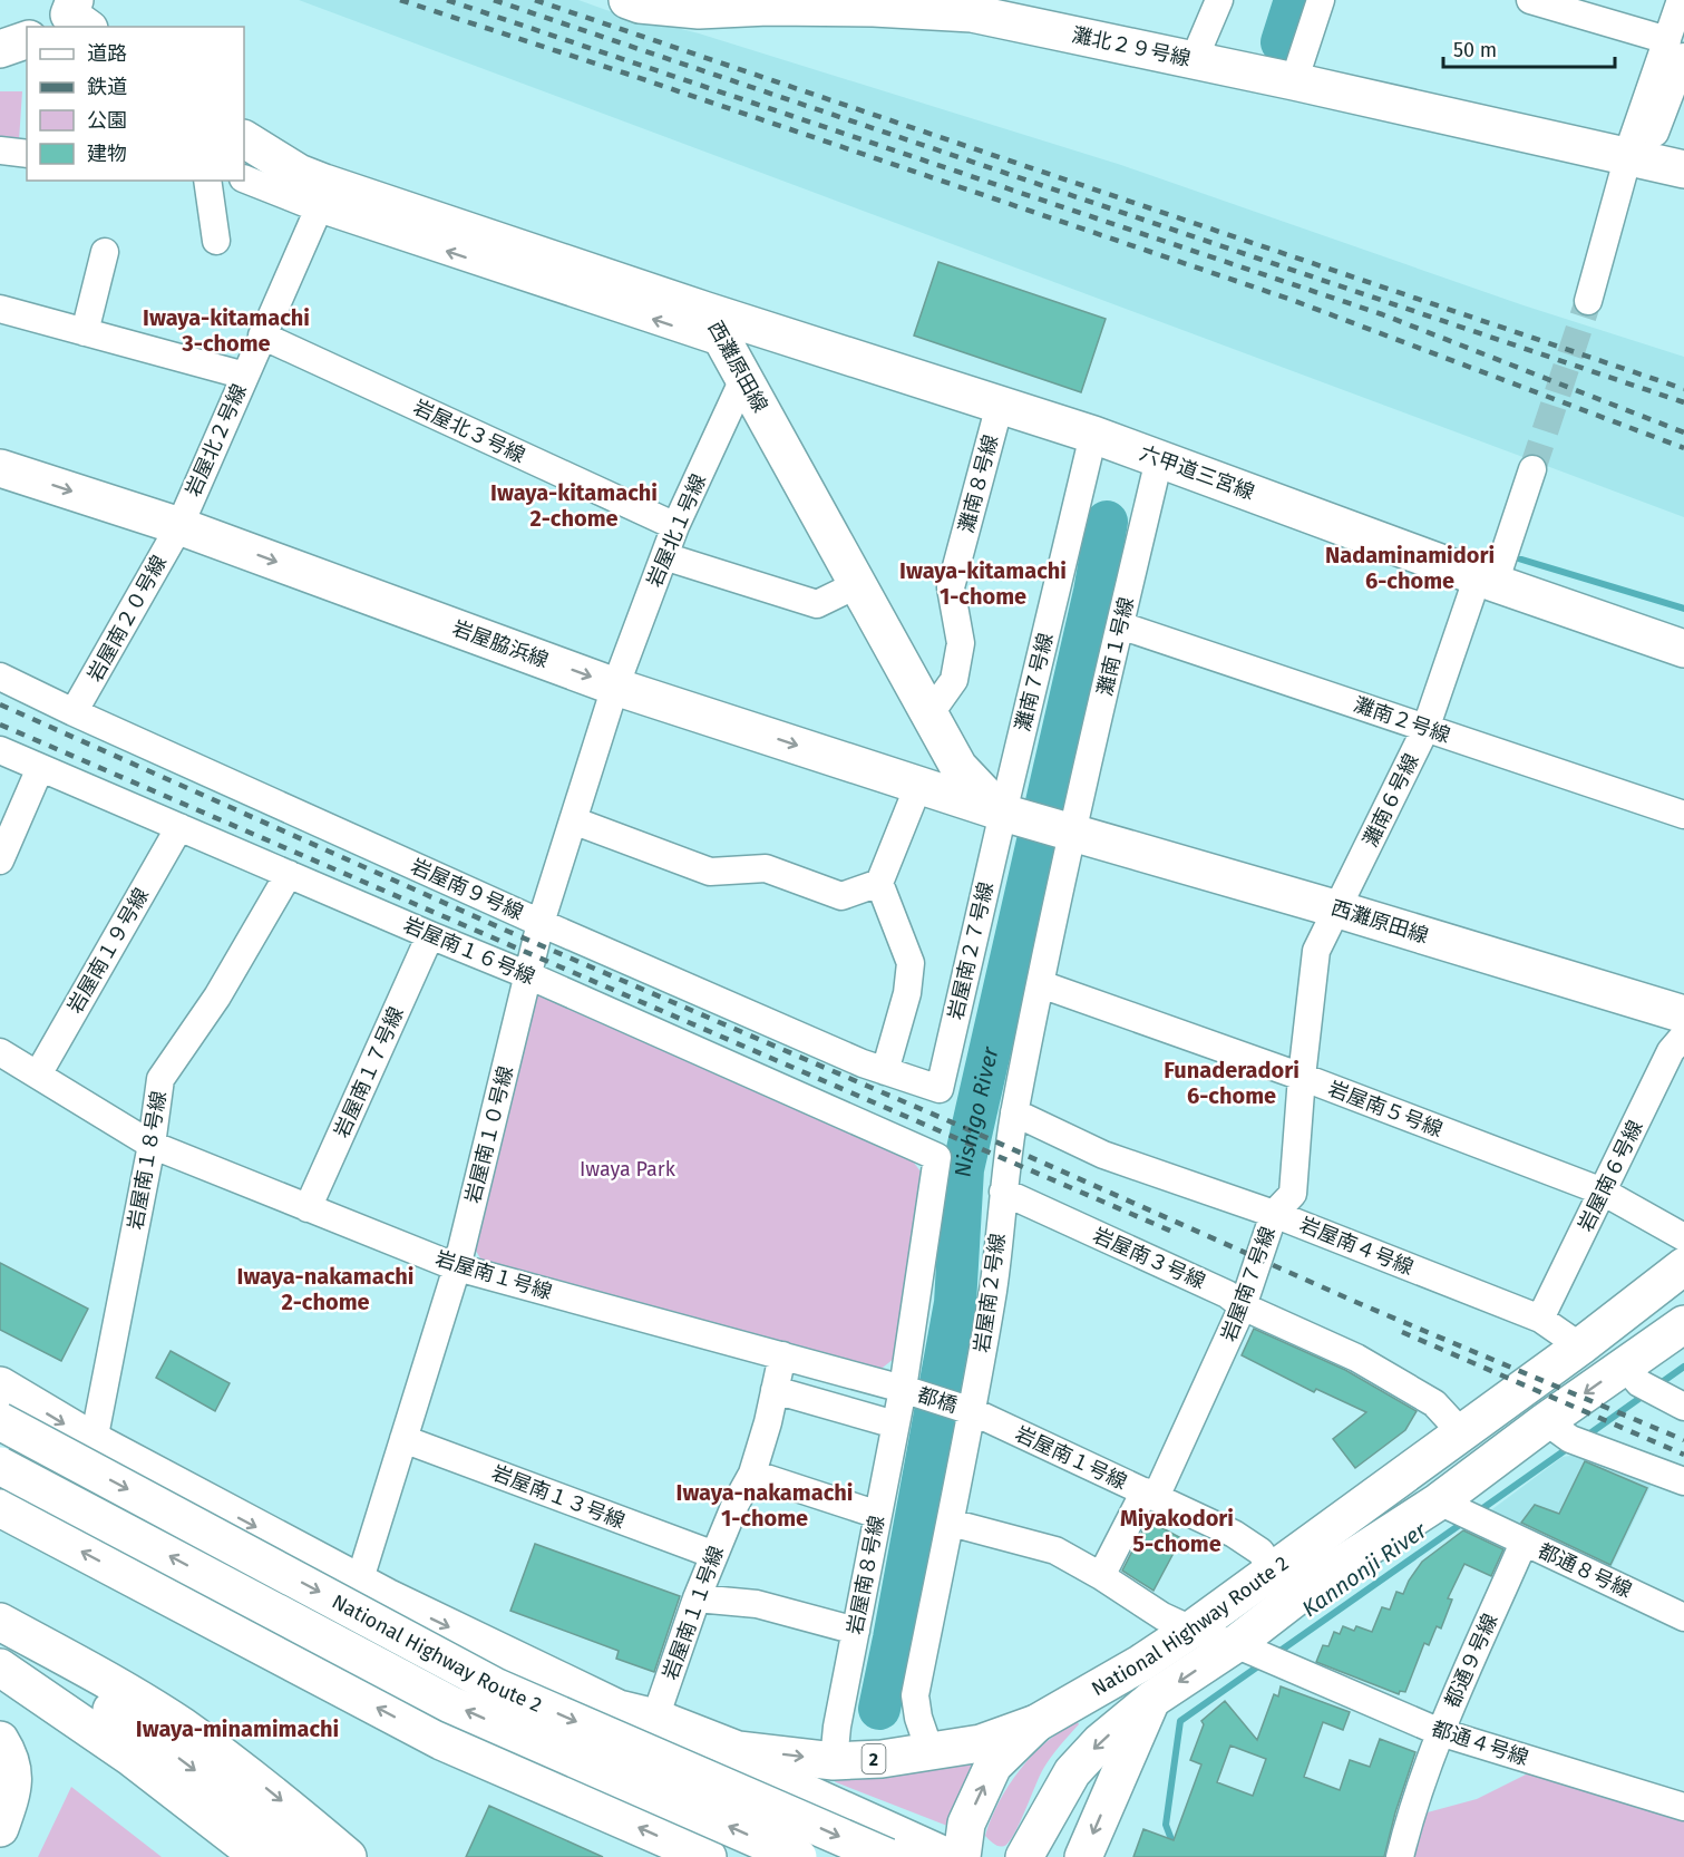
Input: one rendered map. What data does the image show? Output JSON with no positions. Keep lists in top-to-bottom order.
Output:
{
  "streets": {
    "main road": [
      "灘北２９号線",
      "西灘原田線",
      "六甲道三宮線",
      "岩屋脇浜線",
      "National Highway Route 2",
      "2"
    ],
    "street": [
      "岩屋北３号線",
      "岩屋北２号線",
      "灘南８号線",
      "岩屋北１号線",
      "岩屋南２０号線",
      "灘南１号線",
      "灘南７号線",
      "灘南２号線",
      "灘南６号線",
      "岩屋南９号線",
      "岩屋南１９号線",
      "岩屋南１６号線",
      "岩屋南２７号線",
      "岩屋南１７号線",
      "岩屋南５号線",
      "岩屋南１０号線",
      "岩屋南１８号線",
      "岩屋南６号線",
      "岩屋南４号線",
      "岩屋南３号線",
      "岩屋南１号線",
      "岩屋南７号線",
      "岩屋南２号線",
      "都橋",
      "岩屋南１３号線",
      "都通８号線",
      "岩屋南８号線",
      "岩屋南１１号線",
      "都通９号線",
      "都通４号線"
    ]
  },
  "crossings": [
    ["西灘原田線", "六甲道三宮線"],
    ["西灘原田線", "灘南８号線"],
    ["西灘原田線", "岩屋北１号線"],
    ["西灘原田線", "岩屋脇浜線"],
    ["西灘原田線", "灘南１号線"],
    ["西灘原田線", "灘南７号線"],
    ["西灘原田線", "灘南６号線"],
    ["西灘原田線", "岩屋南２７号線"],
    ["西灘原田線", "岩屋南７号線"],
    ["西灘原田線", "岩屋南２号線"],
    ["岩屋北３号線", "岩屋北２号線"],
    ["岩屋北３号線", "岩屋北１号線"],
    ["岩屋北２号線", "岩屋南２０号線"],
    ["岩屋北２号線", "岩屋脇浜線"],
    ["六甲道三宮線", "灘南８号線"],
    ["六甲道三宮線", "灘南１号線"],
    ["六甲道三宮線", "灘南７号線"],
    ["六甲道三宮線", "灘南６号線"],
    ["岩屋北１号線", "岩屋脇浜線"],
    ["岩屋北１号線", "岩屋南１０号線"],
    ["岩屋南２０号線", "岩屋脇浜線"],
    ["岩屋南２０号線", "岩屋南９号線"],
    ["岩屋脇浜線", "灘南７号線"],
    ["岩屋脇浜線", "岩屋南２７号線"],
    ["岩屋脇浜線", "岩屋南１０号線"],
    ["灘南１号線", "灘南２号線"],
    ["灘南１号線", "岩屋南２号線"],
    ["灘南７号線", "岩屋南２７号線"],
    ["灘南２号線", "灘南６号線"],
    ["灘南６号線", "岩屋南７号線"],
    ["岩屋南９号線", "岩屋南２７号線"],
    ["岩屋南９号線", "岩屋南１０号線"],
    ["岩屋南１９号線", "岩屋南１６号線"],
    ["岩屋南１９号線", "岩屋南１号線"],
    ["岩屋南１６号線", "岩屋南１７号線"],
    ["岩屋南１６号線", "岩屋南１０号線"],
    ["岩屋南１６号線", "岩屋南１８号線"],
    ["岩屋南１６号線", "岩屋南８号線"],
    ["岩屋南１７号線", "岩屋南１号線"],
    ["岩屋南５号線", "岩屋南６号線"],
    ["岩屋南５号線", "岩屋南７号線"],
    ["岩屋南５号線", "岩屋南２号線"],
    ["岩屋南１０号線", "岩屋南１号線"],
    ["岩屋南１０号線", "岩屋南１３号線"],
    ["岩屋南１０号線", "National Highway Route 2"],
    ["岩屋南１８号線", "岩屋南１号線"],
    ["岩屋南１８号線", "National Highway Route 2"],
    ["岩屋南６号線", "岩屋南４号線"],
    ["岩屋南４号線", "岩屋南７号線"],
    ["岩屋南４号線", "岩屋南２号線"],
    ["岩屋南４号線", "National Highway Route 2"],
    ["岩屋南３号線", "岩屋南７号線"],
    ["岩屋南３号線", "岩屋南２号線"],
    ["岩屋南３号線", "National Highway Route 2"],
    ["岩屋南１号線", "岩屋南７号線"],
    ["岩屋南１号線", "岩屋南２号線"],
    ["岩屋南１号線", "都橋"],
    ["岩屋南１号線", "岩屋南８号線"],
    ["岩屋南１号線", "岩屋南１１号線"],
    ["岩屋南１号線", "National Highway Route 2"],
    ["岩屋南７号線", "都通４号線"],
    ["岩屋南２号線", "都橋"],
    ["岩屋南２号線", "National Highway Route 2"],
    ["岩屋南２号線", "都通４号線"],
    ["都橋", "岩屋南８号線"],
    ["岩屋南１３号線", "岩屋南１１号線"],
    ["都通８号線", "National Highway Route 2"],
    ["都通８号線", "都通９号線"],
    ["岩屋南８号線", "National Highway Route 2"],
    ["岩屋南１１号線", "National Highway Route 2"],
    ["National Highway Route 2", "都通４号線"],
    ["National Highway Route 2", "2"],
    ["都通９号線", "都通４号線"]
  ],
  "one_way": ["岩屋脇浜線"],
  "districts": [
    "Iwaya-kitamachi 3-chome",
    "Iwaya-kitamachi 2-chome",
    "Nadaminamidori 6-chome",
    "Iwaya-kitamachi 1-chome",
    "Funaderadori 6-chome",
    "Iwaya-nakamachi 2-chome",
    "Iwaya-nakamachi 1-chome",
    "Miyakodori 5-chome",
    "Iwaya-minamimachi"
  ],
  "water": ["Nishigo River", "Kannonji River"],
  "parks": ["Iwaya Park"],
  "legend": [
    "道路",
    "鉄道",
    "公園",
    "建物"
  ],
  "scale_bar": "50 m"
}
